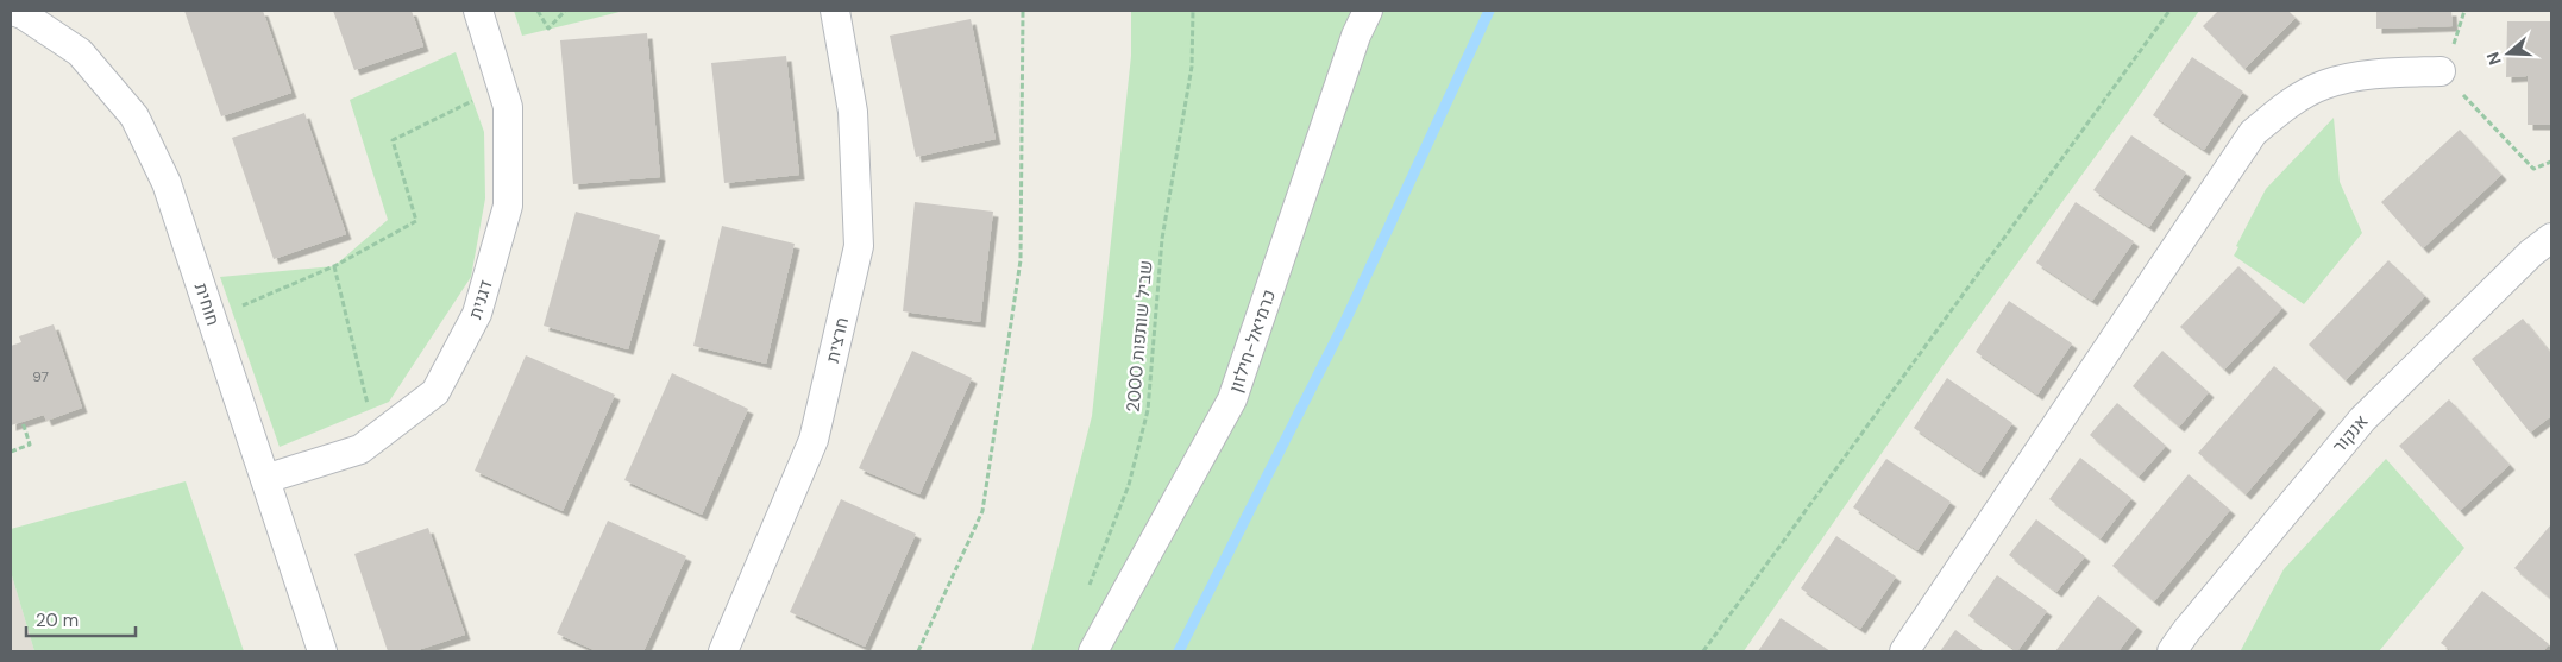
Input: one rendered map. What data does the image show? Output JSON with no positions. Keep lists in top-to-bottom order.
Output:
{
  "streets": {
    "street": [
      "דגנית",
      "חוחית",
      "חרצית",
      "כרמיאל-חילזון",
      "אנקור"
    ],
    "path": ["שביל שותפות 2000"]
  },
  "crossings": [
    ["דגנית", "חוחית"]
  ],
  "house_numbers": ["97"],
  "scale_bar": "20 m",
  "north": "left"
}
